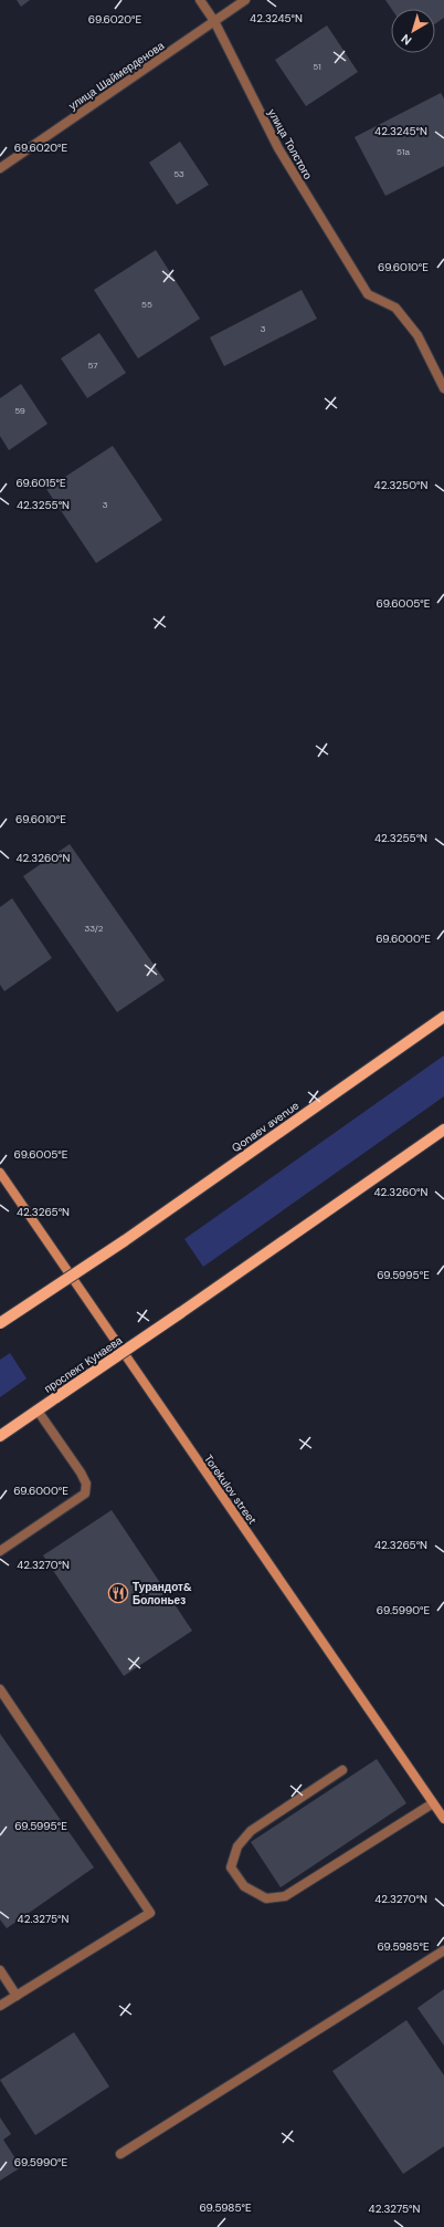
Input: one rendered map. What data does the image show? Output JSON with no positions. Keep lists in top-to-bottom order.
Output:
{
  "streets": {
    "main road": ["Qonaev avenue", "проспект Кунаева", "Torekulov street"],
    "street": ["улица Шаймерденова", "улица Толстого"]
  },
  "crossings": [
    ["улица Шаймерденова", "улица Толстого"]
  ],
  "places": {
    "restaurant": ["Турандот& Болоньез"]
  },
  "house_numbers": [
    "51",
    "51а",
    "53",
    "55",
    "3",
    "57",
    "59",
    "3",
    "33/2"
  ],
  "north": "bottom left",
  "coordinates": [
    "42.3245°N",
    "69.6020°E",
    "69.6010°E",
    "69.6015°E",
    "42.3250°N",
    "42.3255°N",
    "69.6005°E",
    "42.3260°N",
    "69.6000°E",
    "42.3265°N",
    "69.5995°E",
    "42.3270°N",
    "69.5990°E",
    "42.3275°N",
    "69.5985°E"
  ]
}
